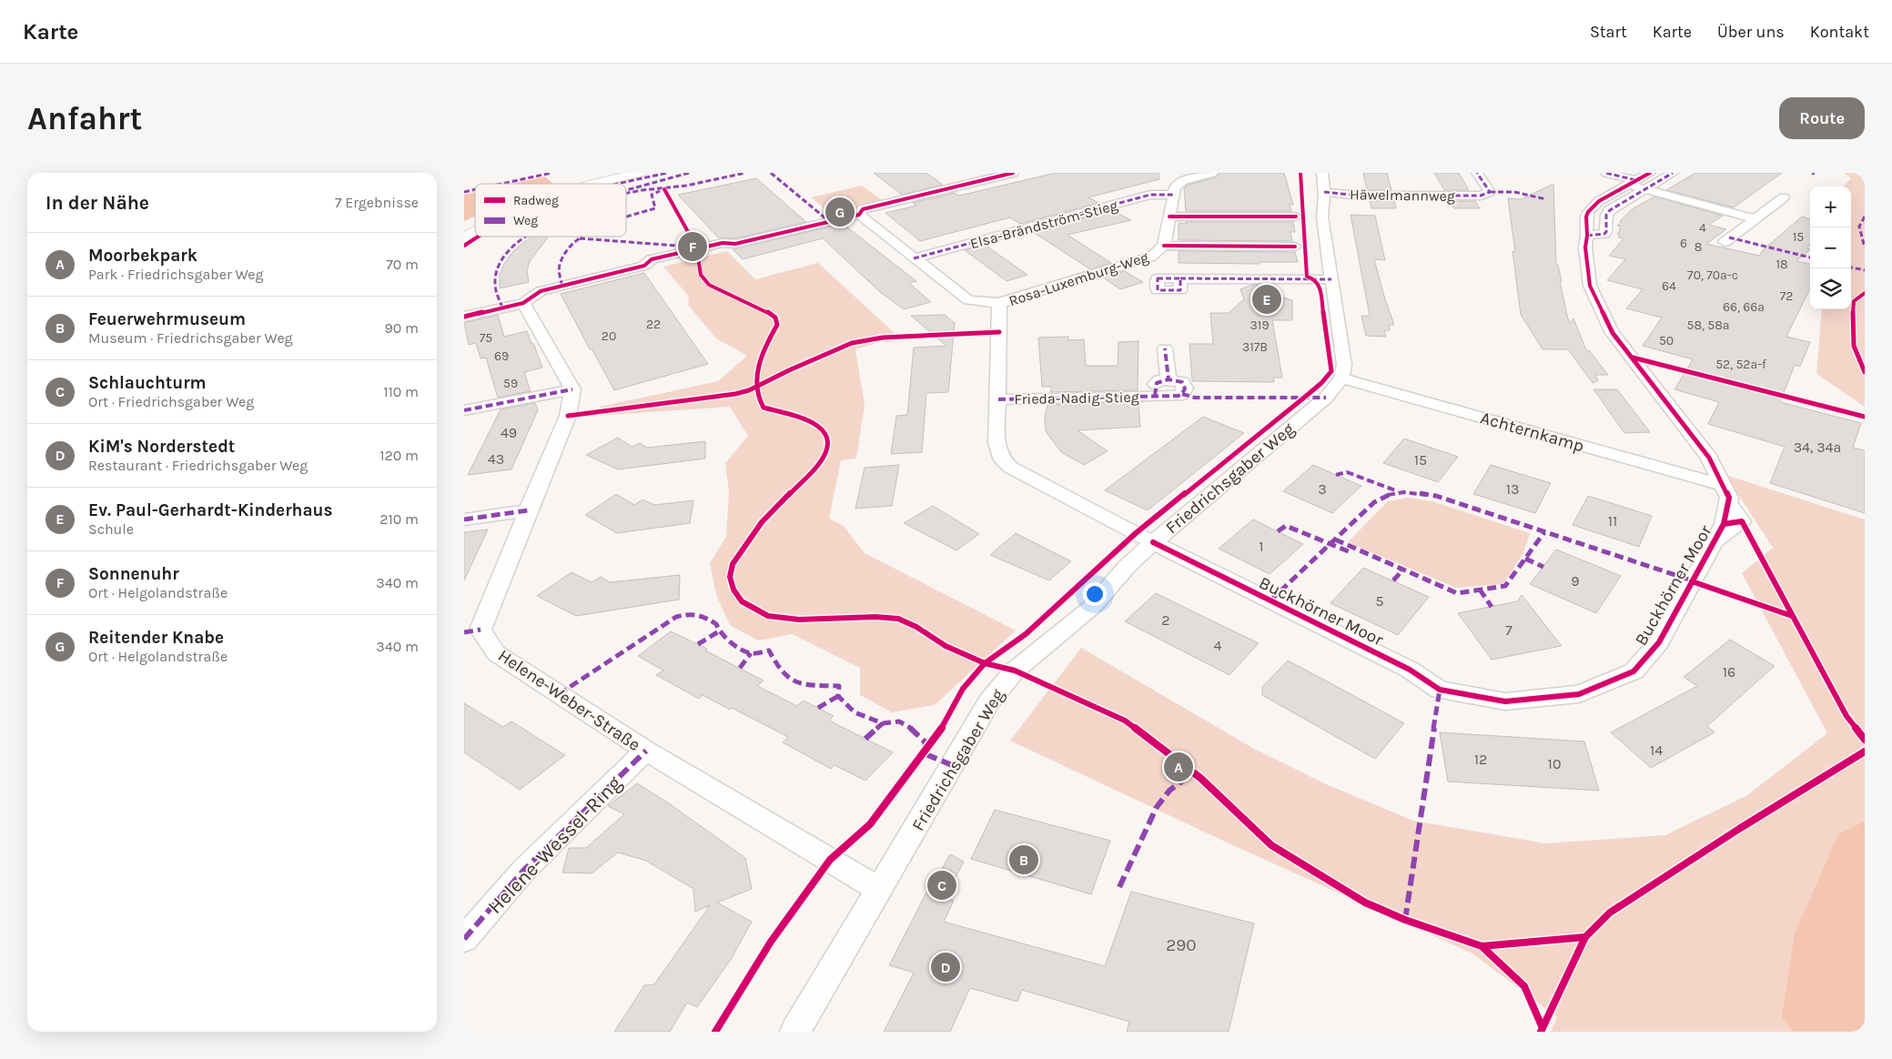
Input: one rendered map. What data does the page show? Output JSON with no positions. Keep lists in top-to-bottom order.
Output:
{
  "streets": {
    "street": [
      "Häwelmannweg",
      "Elsa-Brändström-Stieg",
      "Rosa-Luxemburg-Weg",
      "Frieda-Nadig-Stieg",
      "Achternkamp",
      "Friedrichsgaber Weg",
      "Buckhörner Moor",
      "Helene-Weber-Straße",
      "Helene-Wessel-Ring"
    ]
  },
  "crossings": [
    ["Elsa-Brändström-Stieg", "Rosa-Luxemburg-Weg"],
    ["Rosa-Luxemburg-Weg", "Buckhörner Moor"],
    ["Frieda-Nadig-Stieg", "Buckhörner Moor"],
    ["Achternkamp", "Friedrichsgaber Weg"],
    ["Achternkamp", "Buckhörner Moor"],
    ["Friedrichsgaber Weg", "Buckhörner Moor"],
    ["Friedrichsgaber Weg", "Helene-Weber-Straße"],
    ["Helene-Weber-Straße", "Helene-Wessel-Ring"]
  ],
  "house_numbers": [
    "4",
    "15",
    "6",
    "8",
    "18",
    "70, 70a-c",
    "64",
    "72",
    "66, 66a",
    "22",
    "319",
    "58, 58a",
    "20",
    "75",
    "50",
    "317B",
    "69",
    "52, 52a-f",
    "59",
    "49",
    "34, 34a",
    "43",
    "15",
    "3",
    "13",
    "11",
    "1",
    "9",
    "5",
    "2",
    "7",
    "4",
    "16",
    "14",
    "12",
    "10",
    "290"
  ],
  "legend": ["Radweg", "Weg"],
  "page": {
    "header": "Karte",
    "nav": [
      "Start",
      "Karte",
      "Über uns",
      "Kontakt"
    ],
    "buttons": "Route",
    "title": "Anfahrt",
    "heading": ["In der Nähe", "7 Ergebnisse"],
    "map_buttons": ["+", "−"],
    "pins": [
      "G",
      "F",
      "E",
      "A",
      "B",
      "C",
      "D"
    ],
    "list": [
      {
        "mark": "A",
        "name": "Moorbekpark",
        "note": "Park · Friedrichsgaber Weg",
        "value": "70 m"
      },
      {
        "mark": "B",
        "name": "Feuerwehrmuseum",
        "note": "Museum · Friedrichsgaber Weg",
        "value": "90 m"
      },
      {
        "mark": "C",
        "name": "Schlauchturm",
        "note": "Ort · Friedrichsgaber Weg",
        "value": "110 m"
      },
      {
        "mark": "D",
        "name": "KiM's Norderstedt",
        "note": "Restaurant · Friedrichsgaber Weg",
        "value": "120 m"
      },
      {
        "mark": "E",
        "name": "Ev. Paul-Gerhardt-Kinderhaus",
        "note": "Schule",
        "value": "210 m"
      },
      {
        "mark": "F",
        "name": "Sonnenuhr",
        "note": "Ort · Helgolandstraße",
        "value": "340 m"
      },
      {
        "mark": "G",
        "name": "Reitender Knabe",
        "note": "Ort · Helgolandstraße",
        "value": "340 m"
      }
    ]
  }
}
